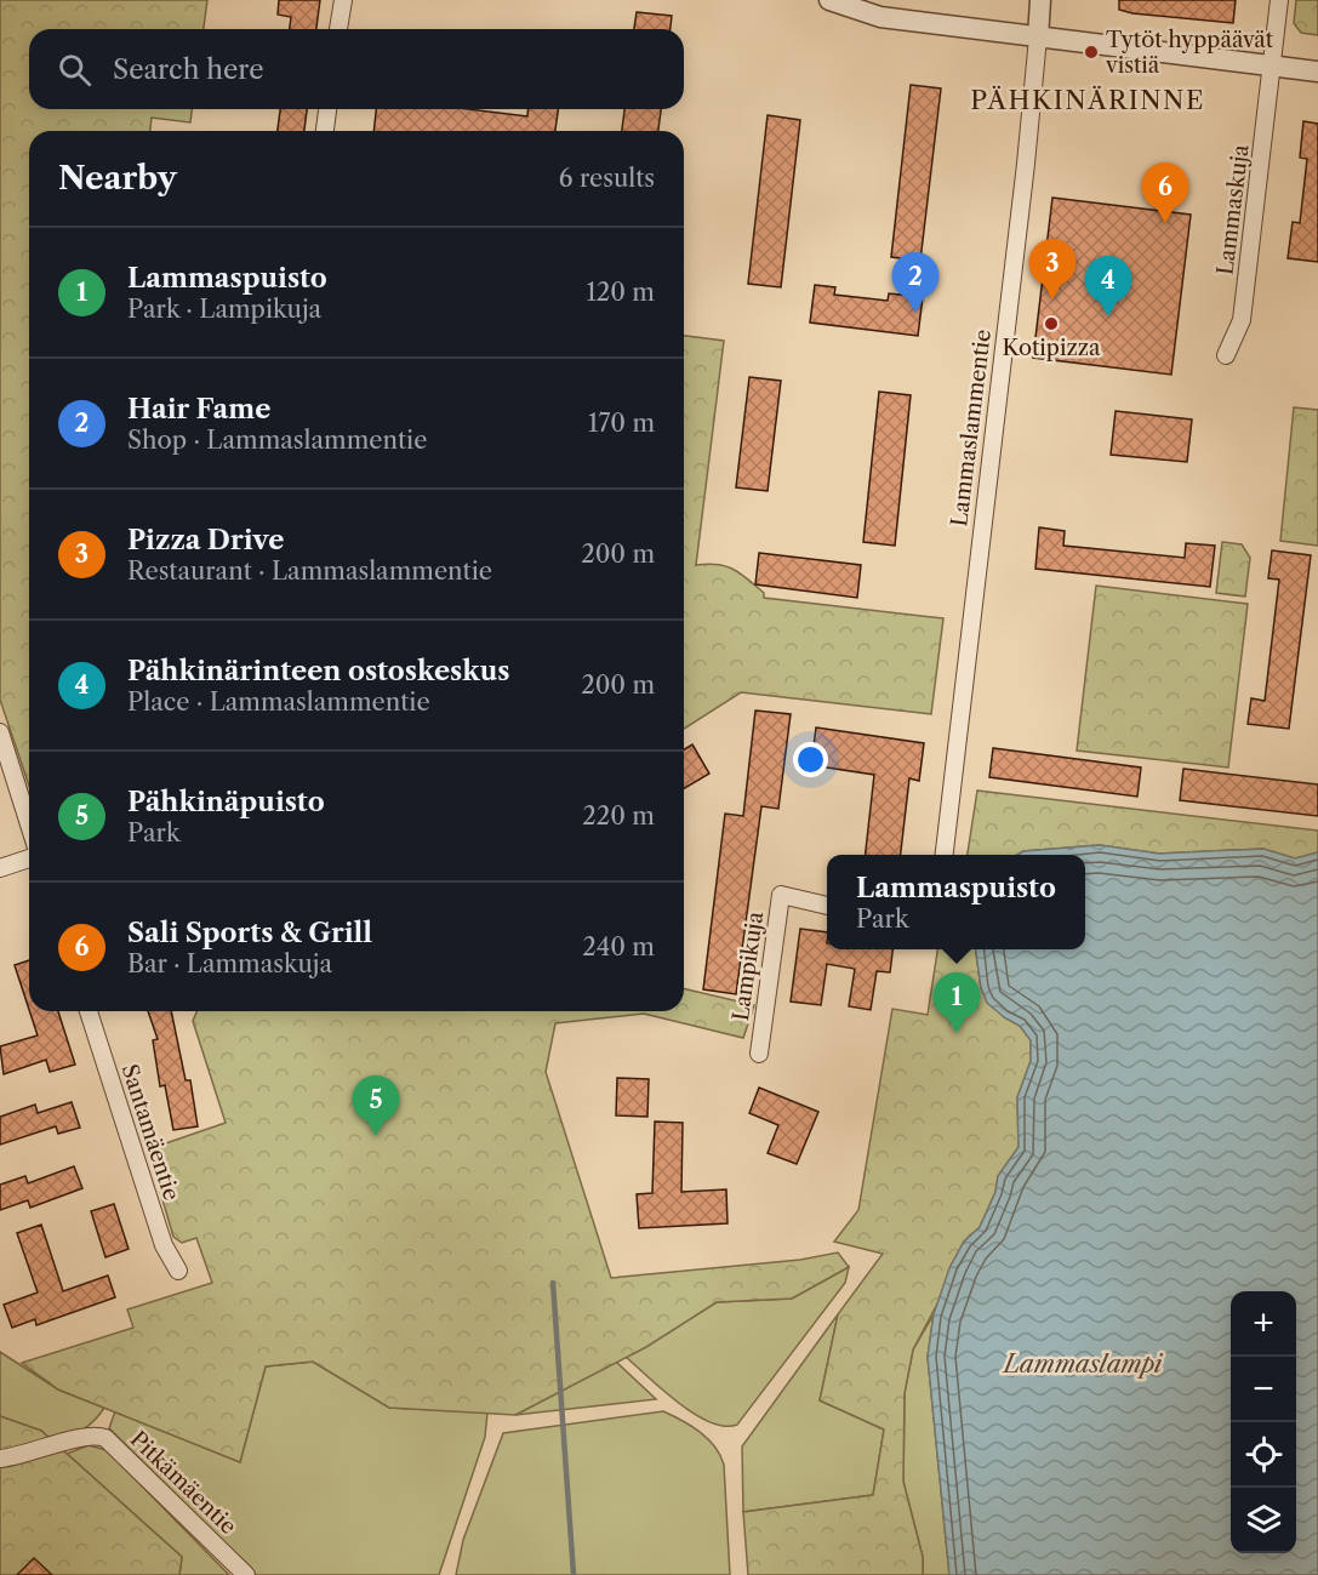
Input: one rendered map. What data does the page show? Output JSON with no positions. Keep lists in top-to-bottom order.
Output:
{
  "streets": {
    "street": [
      "Lammaskuja",
      "Lammaslammentie",
      "Lampikuja",
      "Santamäentie",
      "Pitkämäentie"
    ]
  },
  "districts": ["PÄHKINÄRINNE"],
  "water": ["Lammaslampi"],
  "places": ["Tytöt hyppäävät vistiä", "Kotipizza"],
  "page": {
    "search": "Search here",
    "heading": ["Nearby", "6 results"],
    "pins": [
      "6",
      "3",
      "2",
      "4",
      "1",
      "5"
    ],
    "list": [
      {
        "mark": "1",
        "name": "Lammaspuisto",
        "note": "Park · Lampikuja",
        "value": "120 m"
      },
      {
        "mark": "2",
        "name": "Hair Fame",
        "note": "Shop · Lammaslammentie",
        "value": "170 m"
      },
      {
        "mark": "3",
        "name": "Pizza Drive",
        "note": "Restaurant · Lammaslammentie",
        "value": "200 m"
      },
      {
        "mark": "4",
        "name": "Pähkinärinteen ostoskeskus",
        "note": "Place · Lammaslammentie",
        "value": "200 m"
      },
      {
        "mark": "5",
        "name": "Pähkinäpuisto",
        "note": "Park",
        "value": "220 m"
      },
      {
        "mark": "6",
        "name": "Sali Sports & Grill",
        "note": "Bar · Lammaskuja",
        "value": "240 m"
      }
    ],
    "popup": ["Lammaspuisto", "Park"],
    "map_buttons": ["+", "−"]
  }
}
